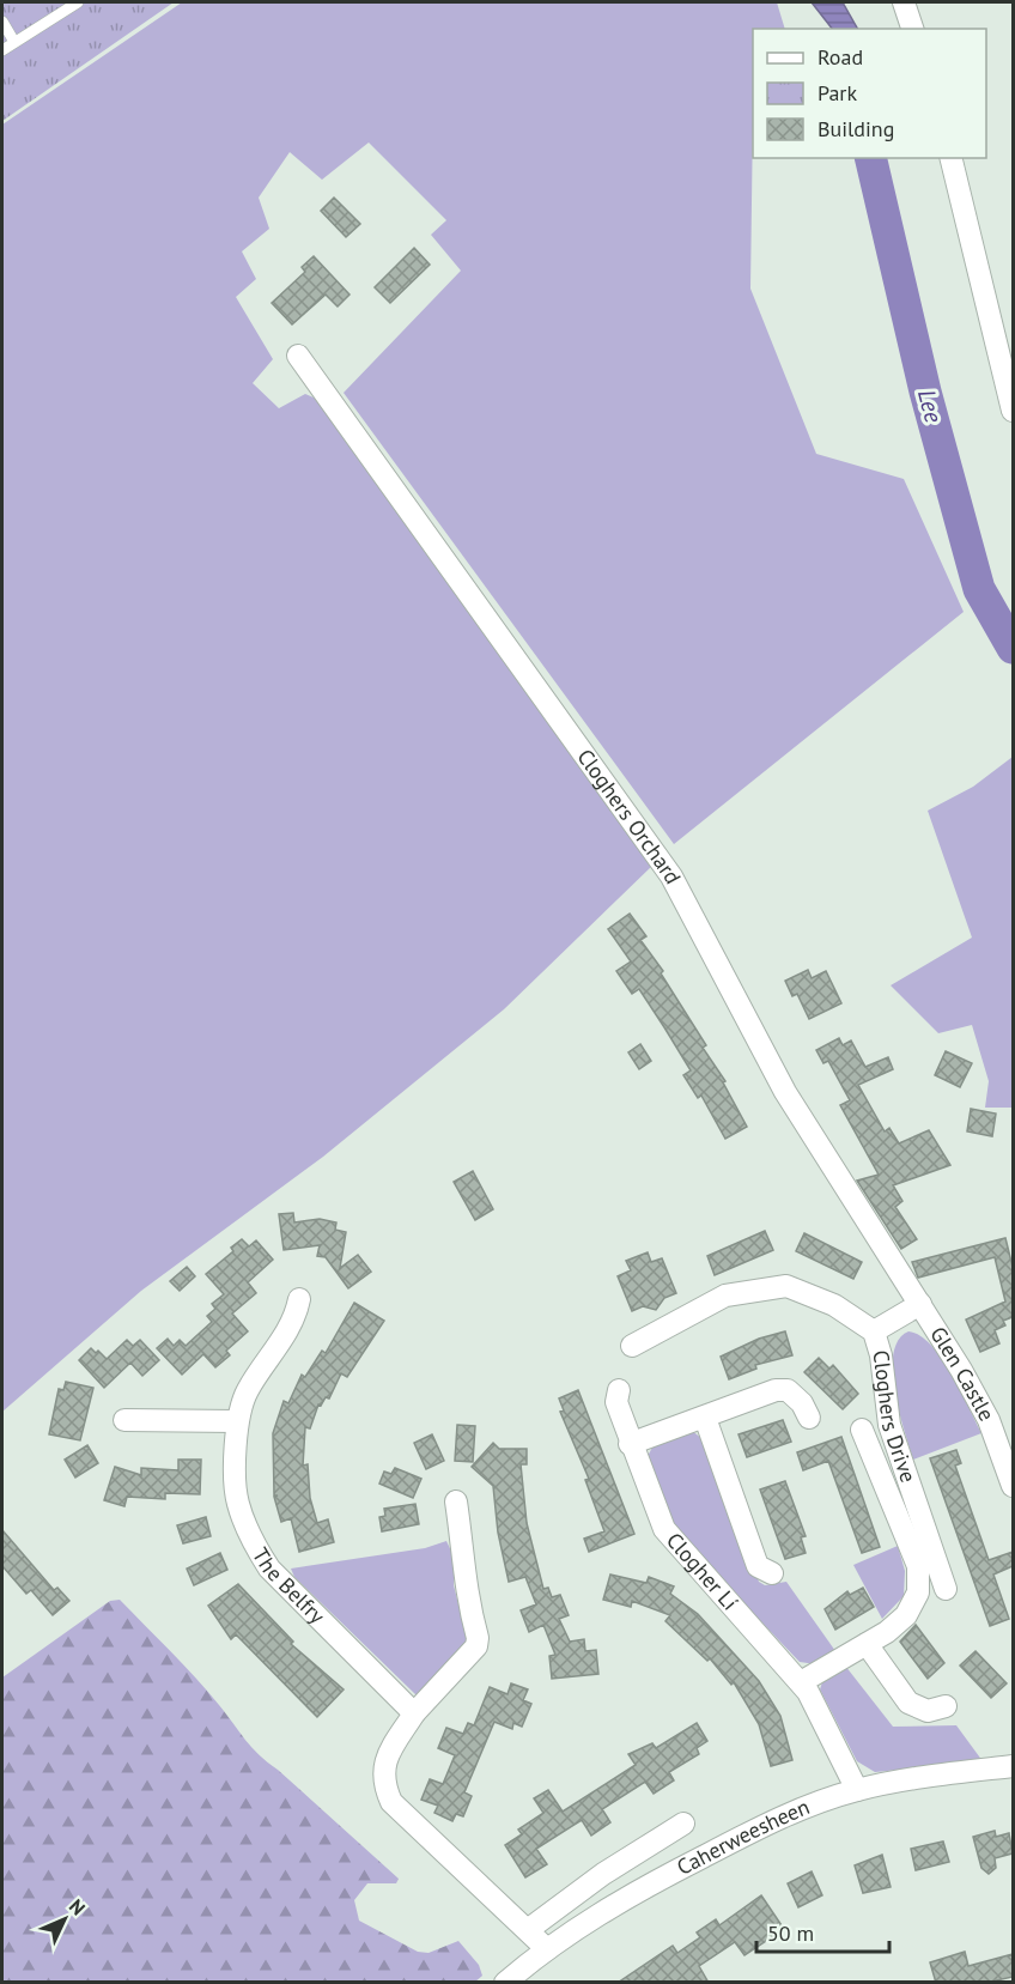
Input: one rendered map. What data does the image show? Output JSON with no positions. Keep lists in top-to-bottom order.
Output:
{
  "streets": {
    "street": [
      "Cloghers Orchard",
      "Glen Castle",
      "Cloghers Drive",
      "Clogher Lí",
      "The Belfry",
      "Caherweesheen"
    ]
  },
  "crossings": [
    ["Cloghers Orchard", "Glen Castle"],
    ["Clogher Lí", "Caherweesheen"]
  ],
  "water": ["Lee"],
  "legend": ["Road", "Park", "Building"],
  "scale_bar": "50 m",
  "north": "top right"
}
